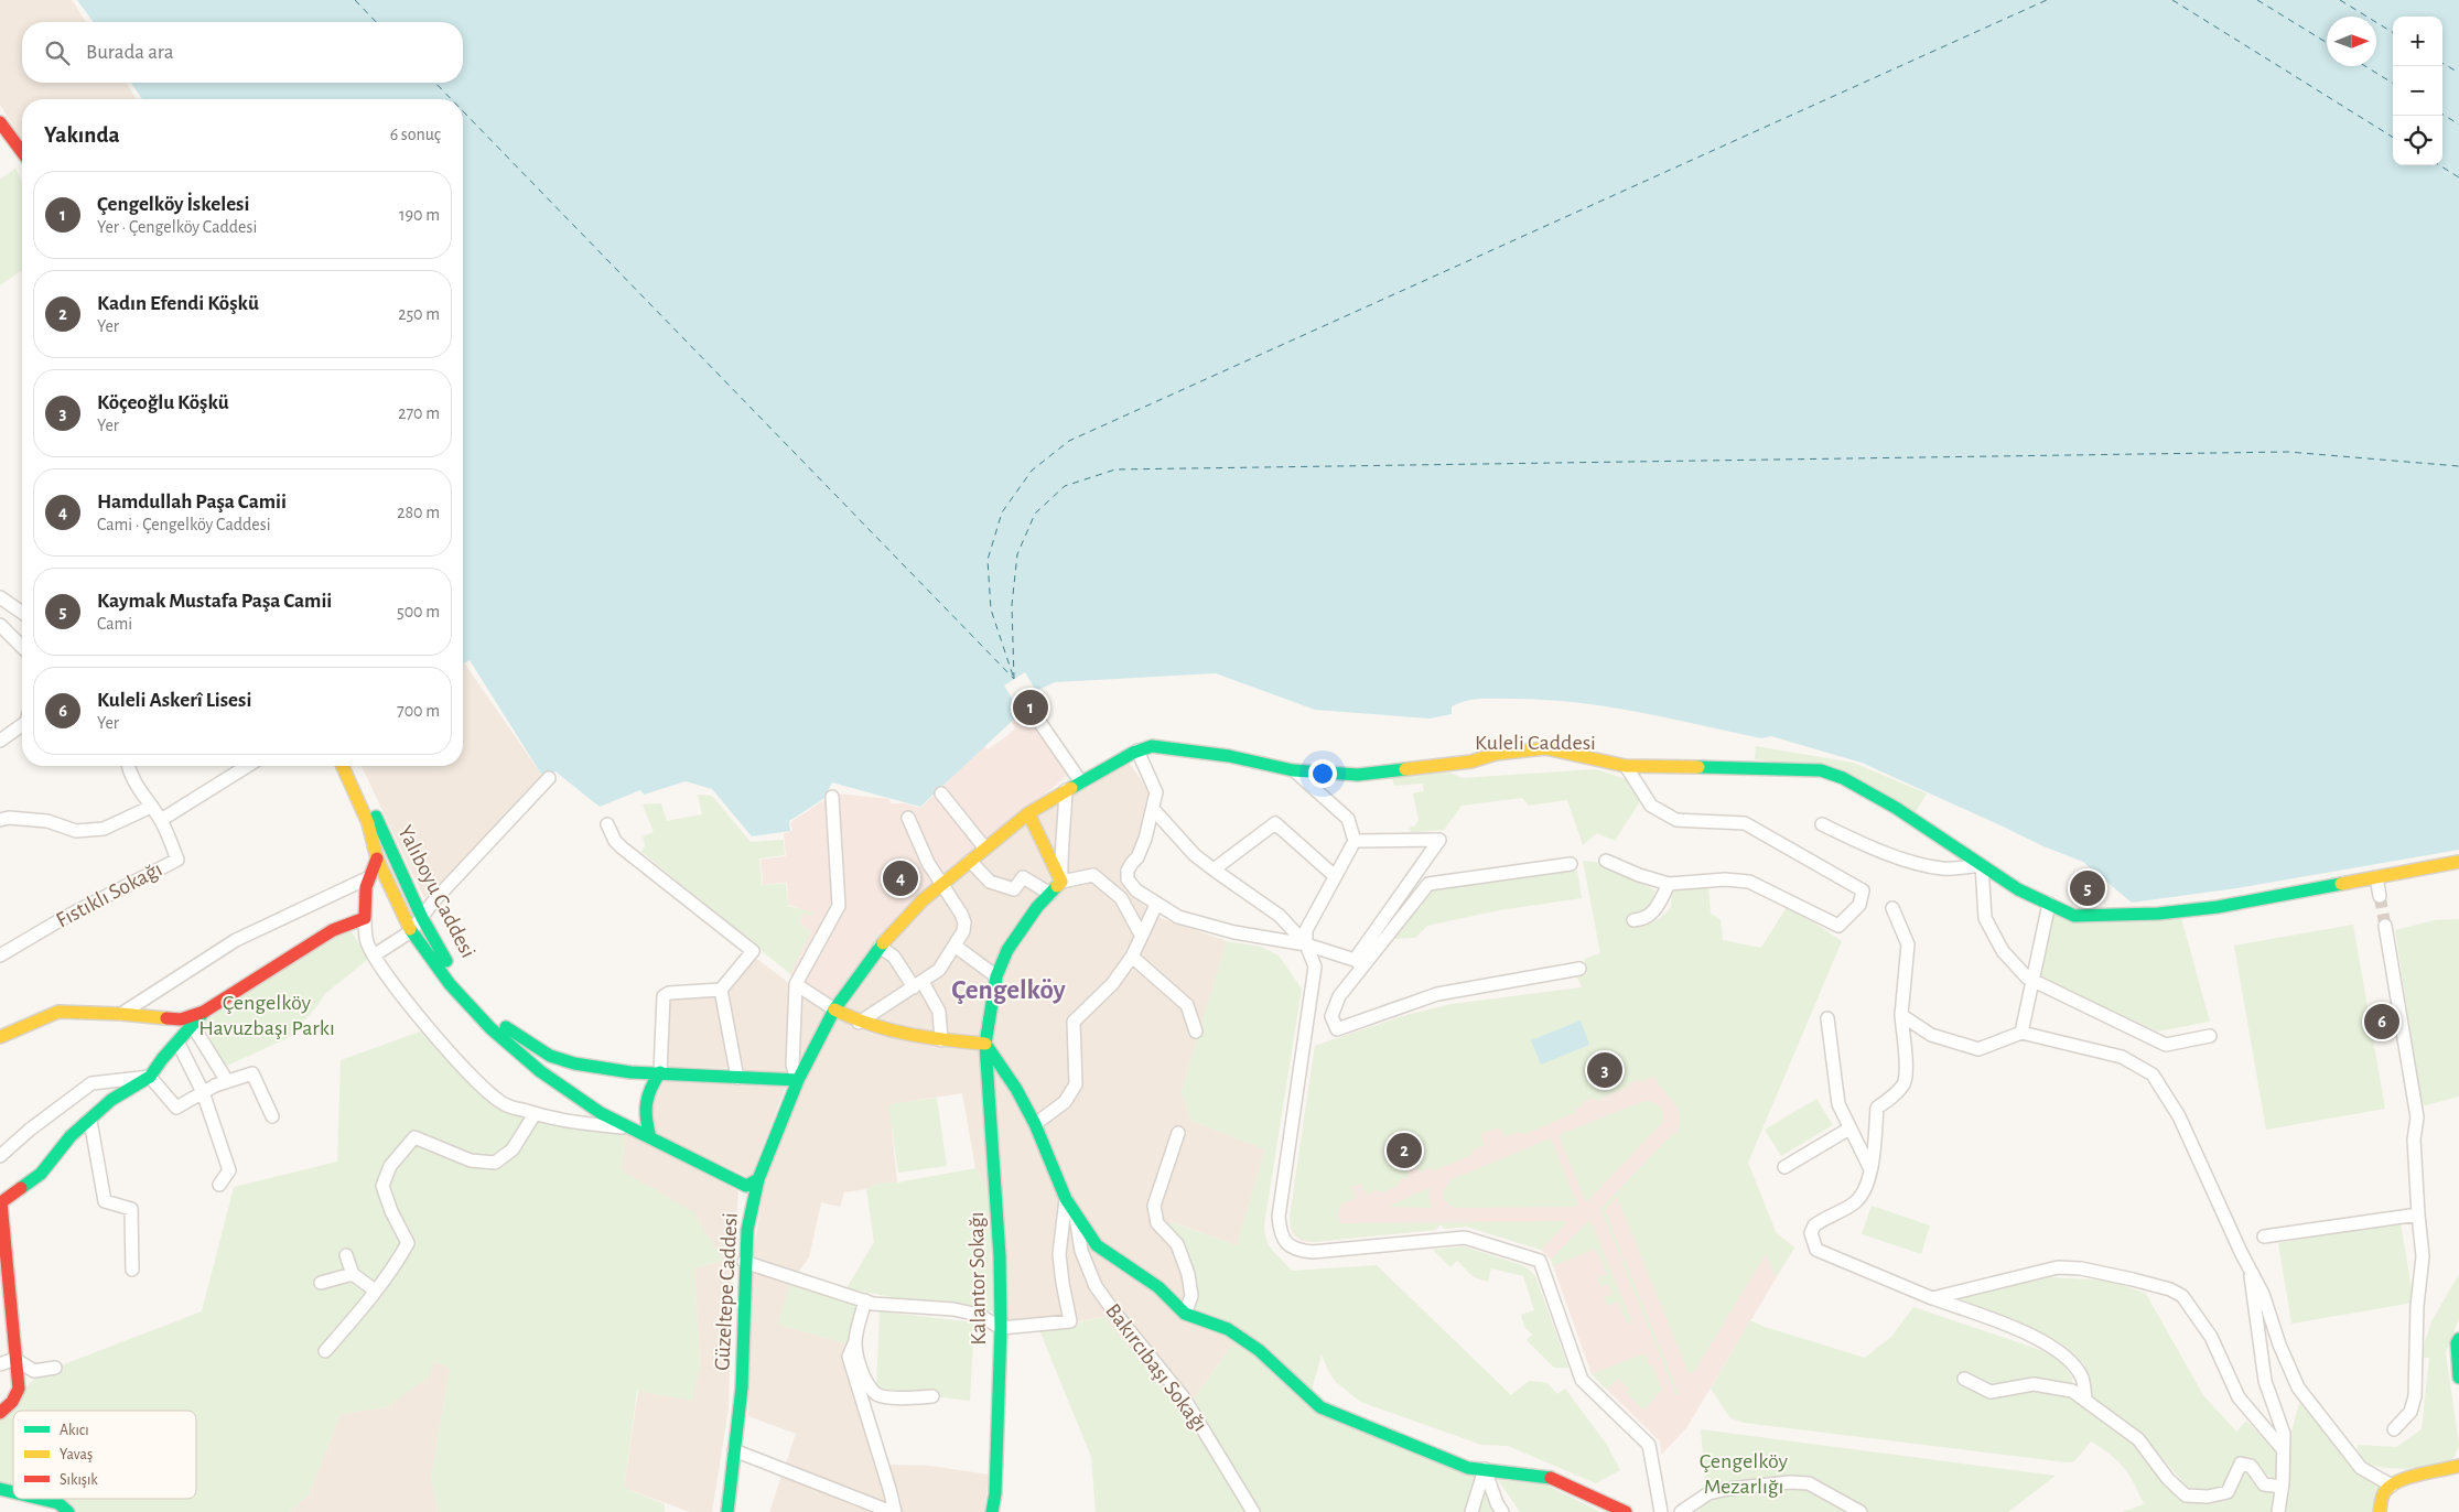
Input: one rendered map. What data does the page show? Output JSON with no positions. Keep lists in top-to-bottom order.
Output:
{
  "streets": {
    "main road": [
      "Kuleli Caddesi",
      "Yalıboyu Caddesi",
      "Kalantor Sokağı",
      "Güzeltepe Caddesi"
    ],
    "street": ["Fıstıklı Sokağı", "Bakırcıbaşı Sokağı"]
  },
  "crossings": [
    ["Yalıboyu Caddesi", "Güzeltepe Caddesi"]
  ],
  "districts": ["Çengelköy"],
  "parks": ["Çengelköy Havuzbaşı Parkı", "Çengelköy Mezarlığı"],
  "legend": ["Akıcı", "Yavaş", "Sıkışık"],
  "north": "right",
  "page": {
    "map_buttons": ["+", "−"],
    "search": "Burada ara",
    "heading": ["Yakında", "6 sonuç"],
    "list": [
      {
        "mark": "1",
        "name": "Çengelköy İskelesi",
        "note": "Yer · Çengelköy Caddesi",
        "value": "190 m"
      },
      {
        "mark": "2",
        "name": "Kadın Efendi Köşkü",
        "note": "Yer",
        "value": "250 m"
      },
      {
        "mark": "3",
        "name": "Köçeoğlu Köşkü",
        "note": "Yer",
        "value": "270 m"
      },
      {
        "mark": "4",
        "name": "Hamdullah Paşa Camii",
        "note": "Cami · Çengelköy Caddesi",
        "value": "280 m"
      },
      {
        "mark": "5",
        "name": "Kaymak Mustafa Paşa Camii",
        "note": "Cami",
        "value": "500 m"
      },
      {
        "mark": "6",
        "name": "Kuleli Askerî Lisesi",
        "note": "Yer",
        "value": "700 m"
      }
    ],
    "pins": [
      "1",
      "4",
      "5",
      "6",
      "3",
      "2"
    ]
  }
}
